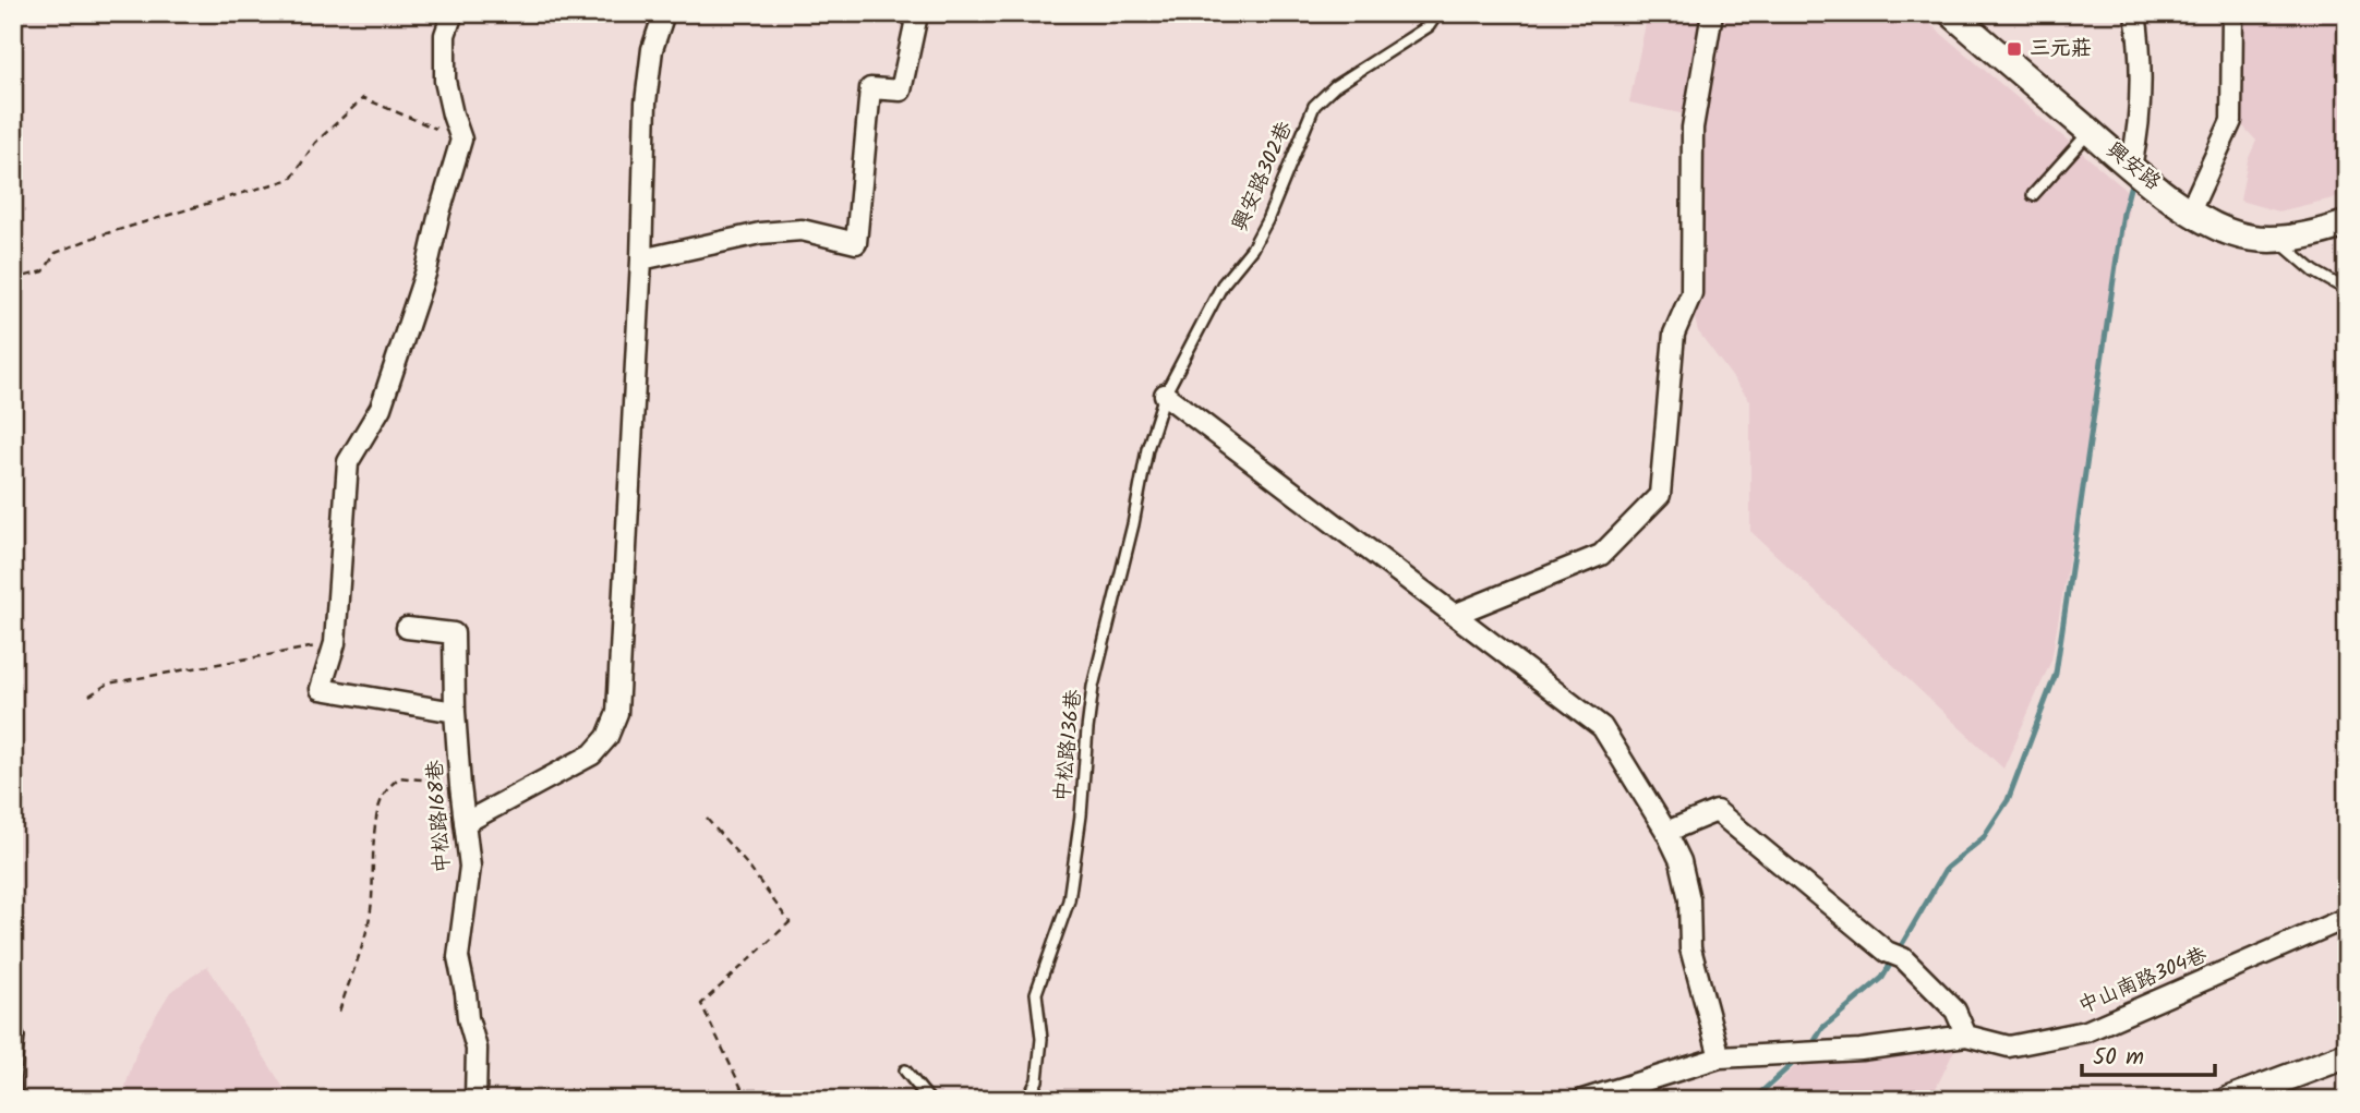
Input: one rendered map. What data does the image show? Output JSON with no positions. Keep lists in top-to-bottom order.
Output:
{
  "streets": {
    "street": ["興安路", "中松路168巷", "中山南路304巷"],
    "lane": ["興安路302巷", "中松路136巷"]
  },
  "crossings": [
    ["興安路302巷", "中松路136巷"]
  ],
  "places": {
    "transit": ["三元莊"]
  },
  "scale_bar": "50 m"
}
